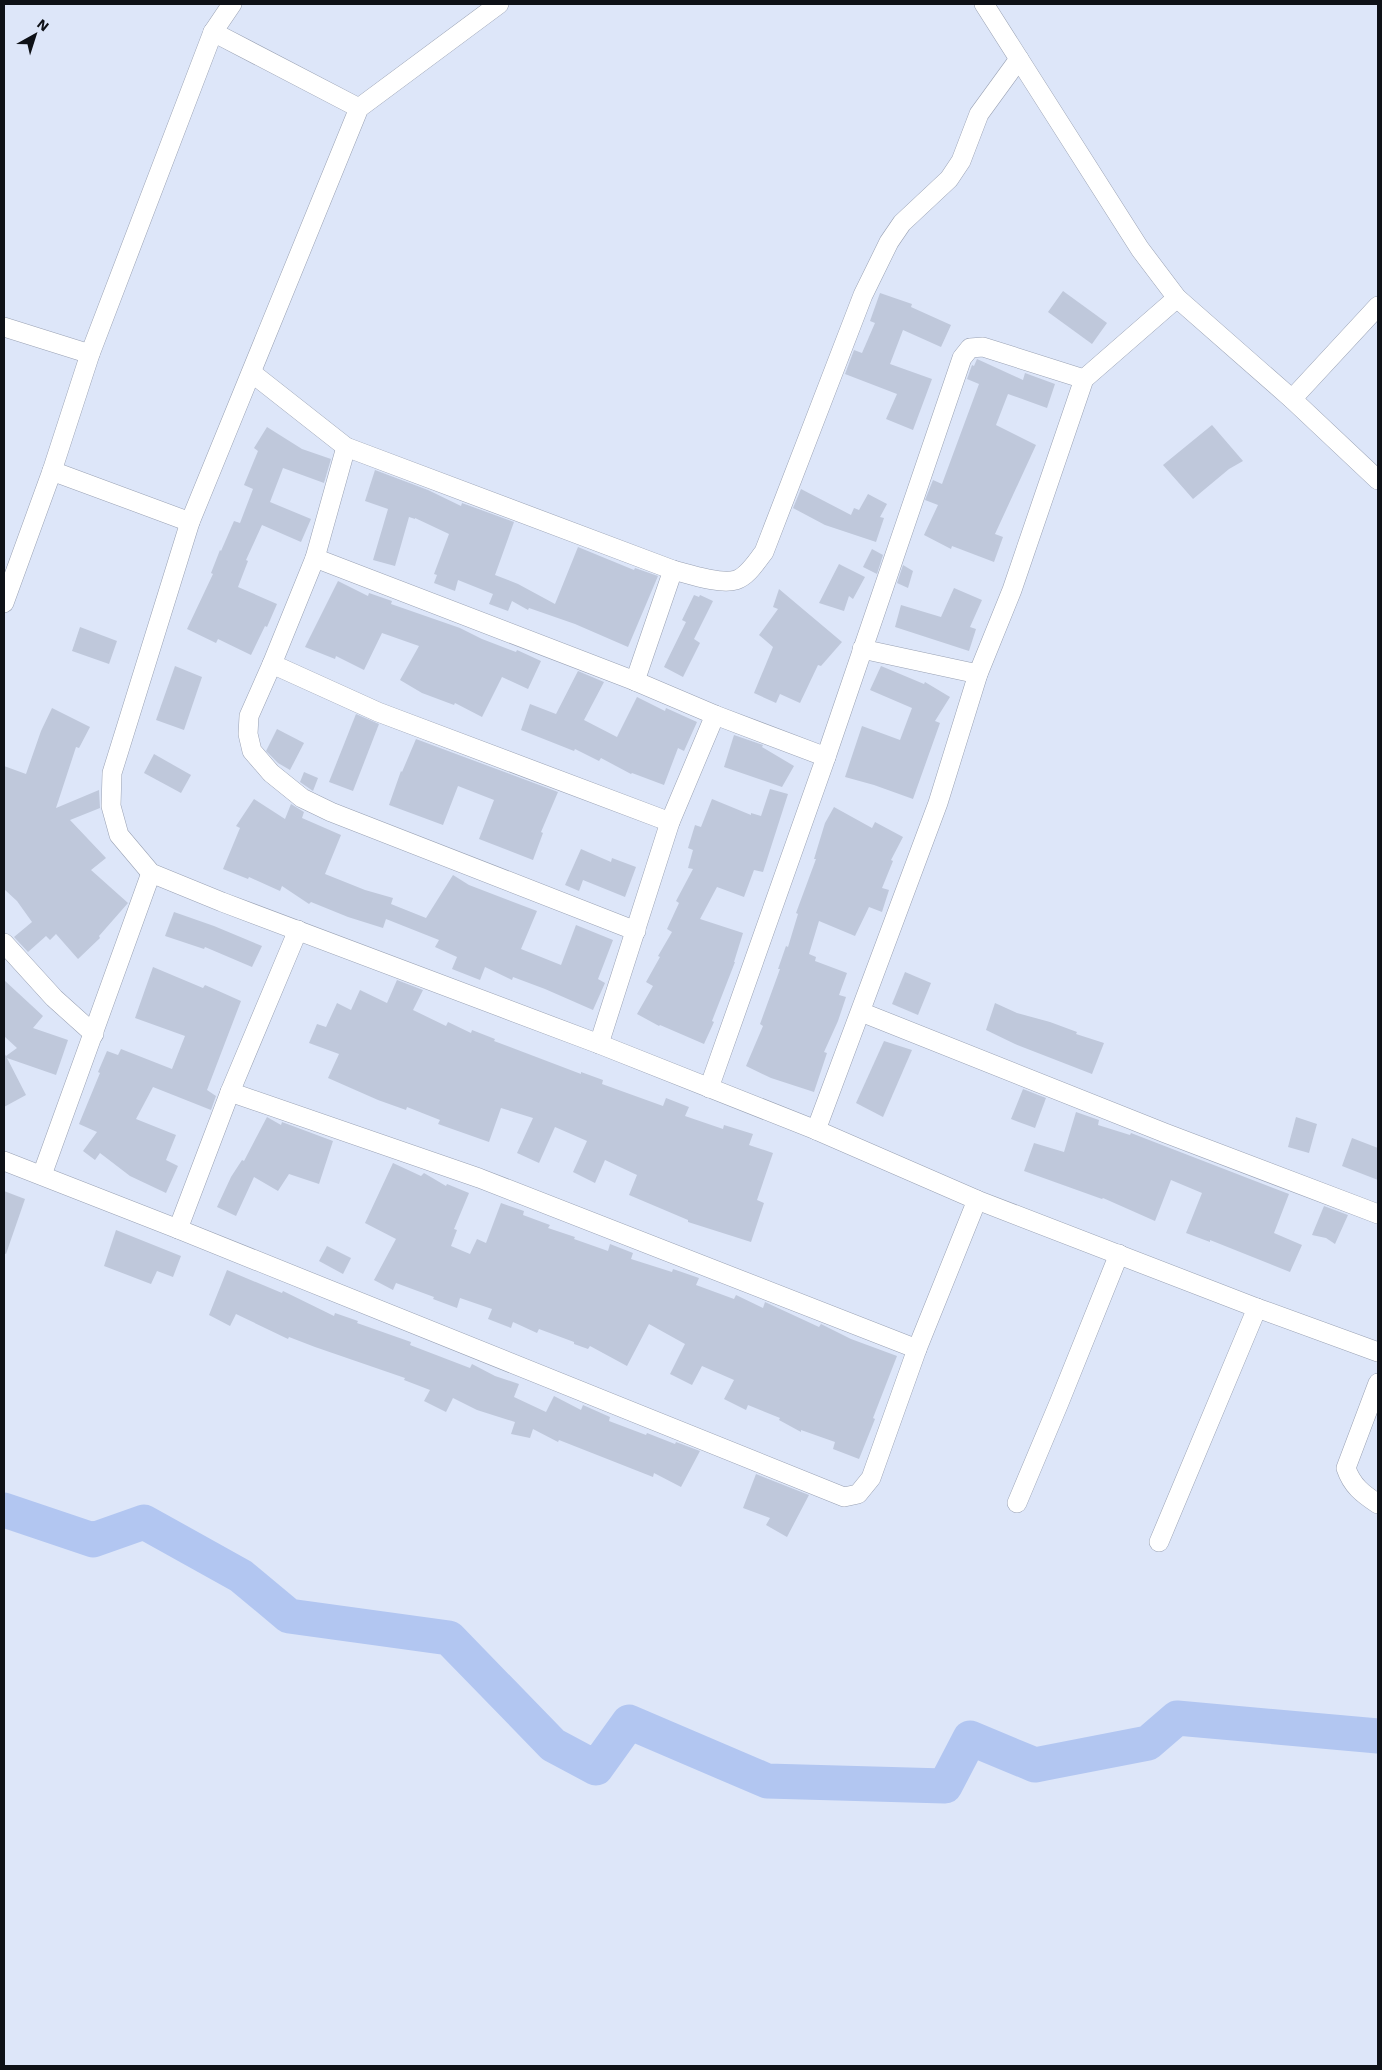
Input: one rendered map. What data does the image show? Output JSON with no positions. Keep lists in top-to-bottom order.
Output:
{
  "north": "top right"
}
